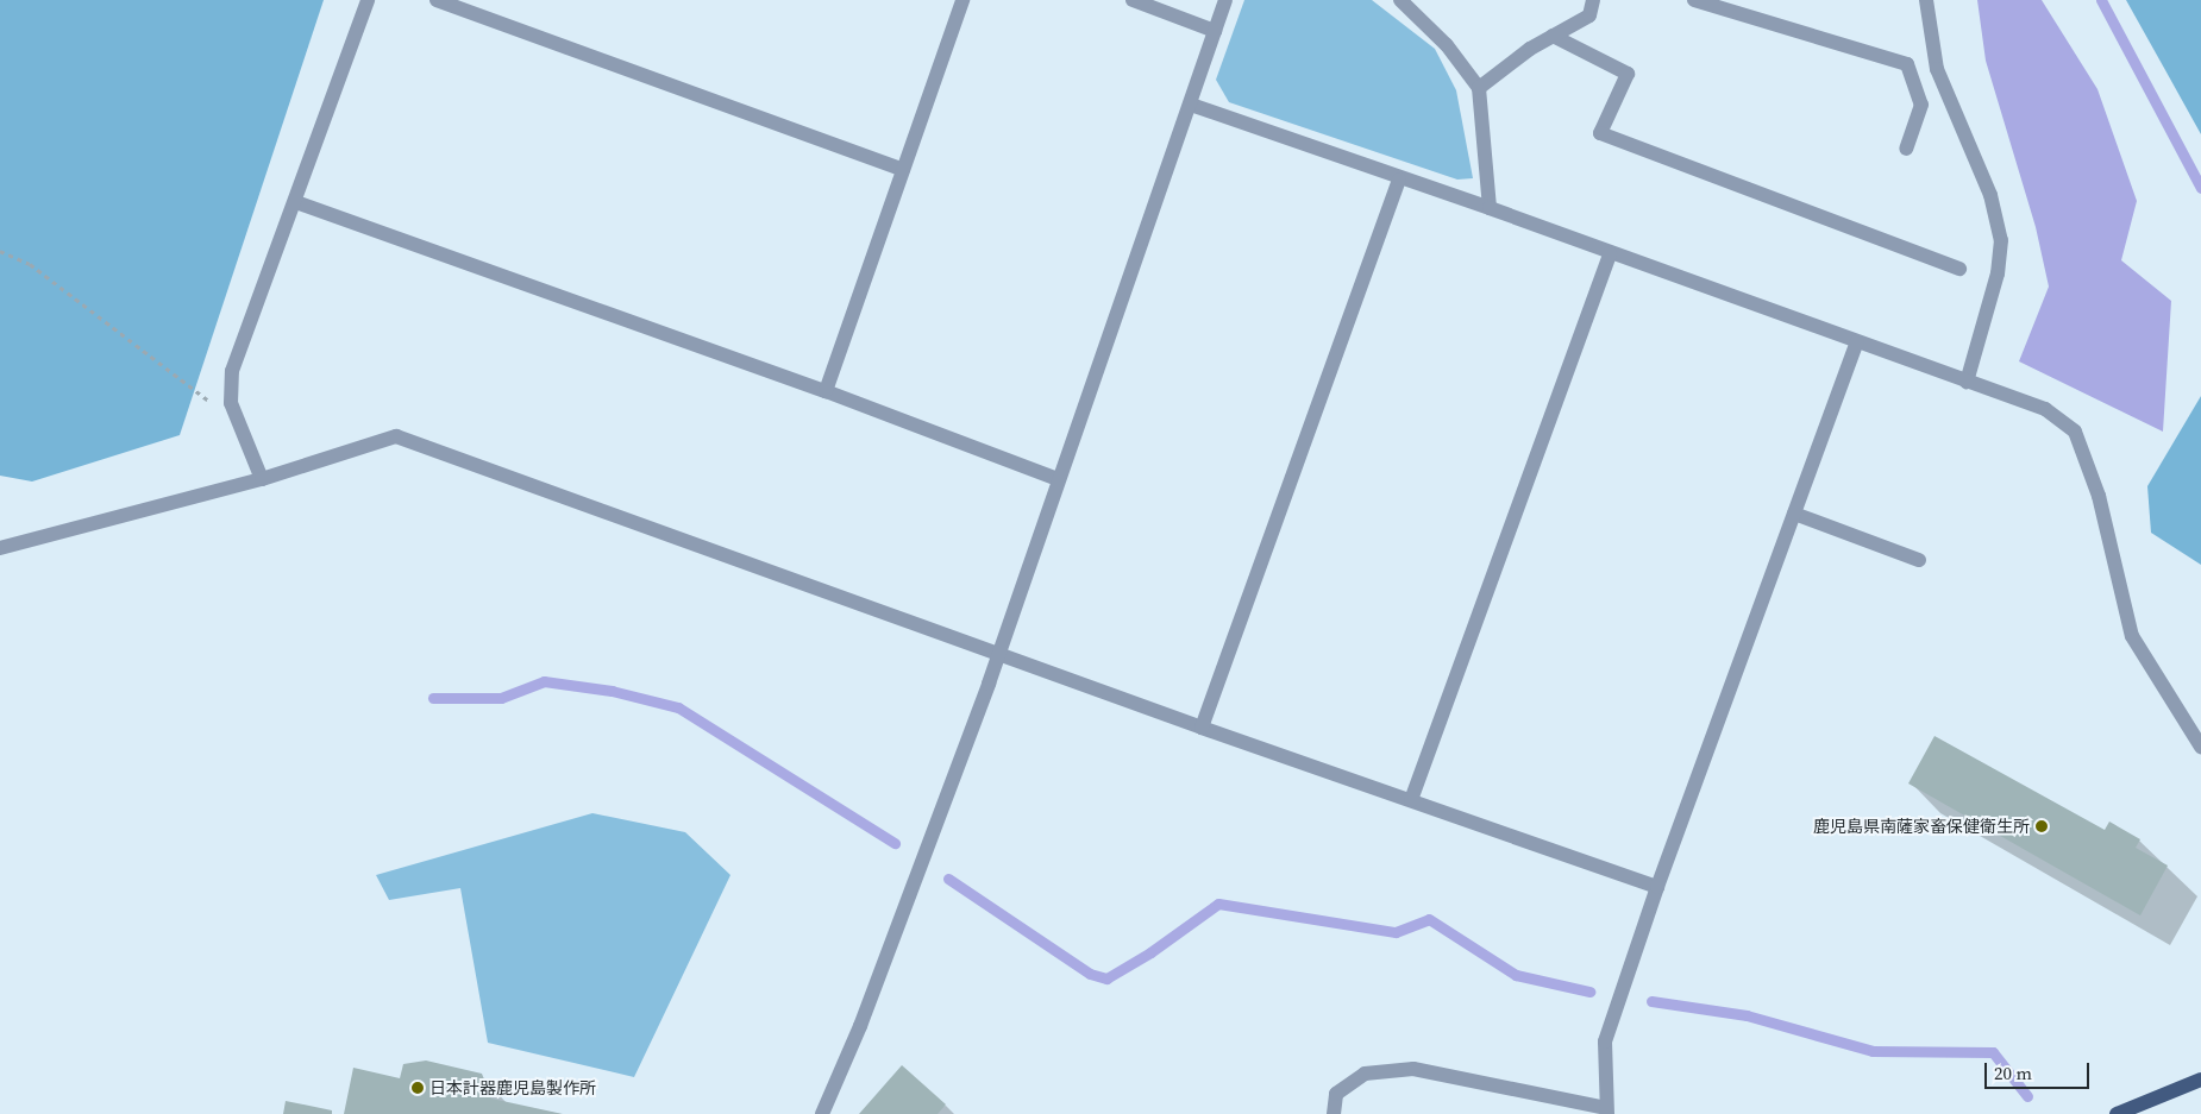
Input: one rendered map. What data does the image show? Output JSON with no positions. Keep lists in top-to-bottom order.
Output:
{
  "places": ["鹿児島県南薩家畜保健衛生所", "日本計器鹿児島製作所"],
  "scale_bar": "20 m"
}
